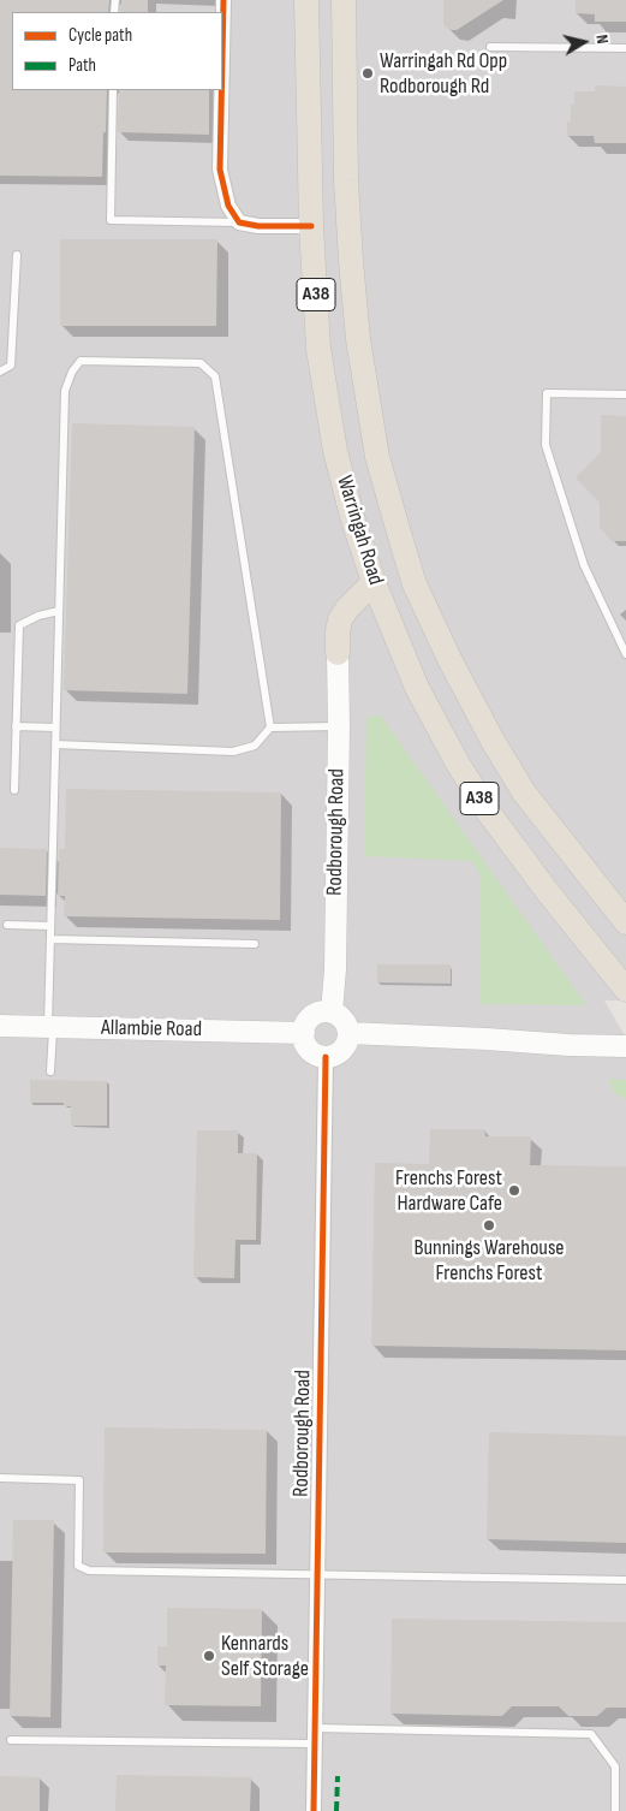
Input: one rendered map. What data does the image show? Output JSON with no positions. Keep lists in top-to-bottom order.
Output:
{
  "streets": {
    "highway": ["A38", "Warringah Road"],
    "main road": ["Rodborough Road", "Allambie Road"]
  },
  "crossings": [
    ["Rodborough Road", "Allambie Road"]
  ],
  "places": [
    "Warringah Rd Opp Rodborough Rd",
    "Frenchs Forest Hardware Cafe",
    "Bunnings Warehouse Frenchs Forest",
    "Kennards Self Storage"
  ],
  "legend": ["Cycle path", "Path"],
  "north": "right"
}
